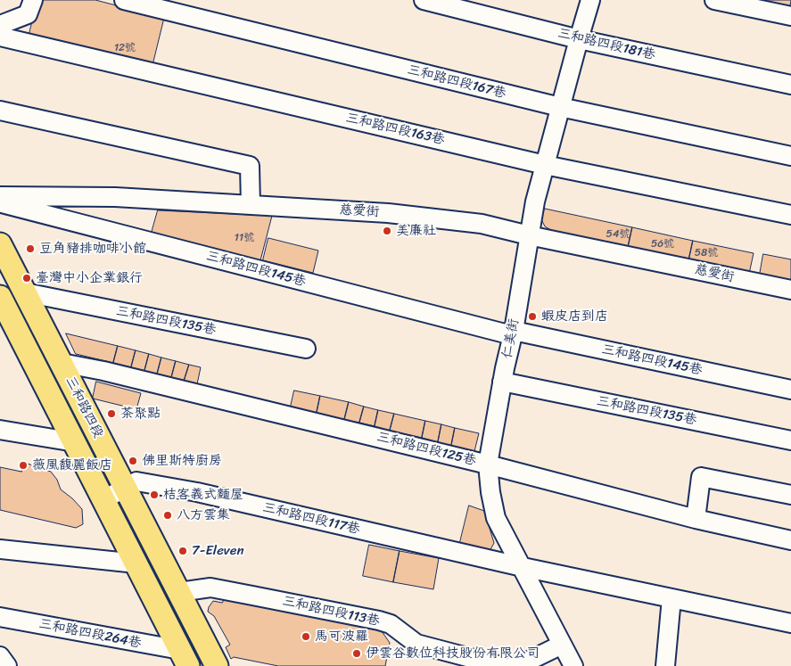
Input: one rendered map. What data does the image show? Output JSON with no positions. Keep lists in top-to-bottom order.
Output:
{
  "streets": {
    "main road": ["三和路四段"],
    "street": [
      "三和路四段181巷",
      "三和路四段167巷",
      "三和路四段163巷",
      "慈愛街",
      "三和路四段145巷",
      "三和路四段135巷",
      "仁美街",
      "三和路四段125巷",
      "三和路四段117巷",
      "三和路四段113巷",
      "三和路四段264巷"
    ]
  },
  "crossings": [
    ["三和路四段181巷", "仁美街"],
    ["三和路四段167巷", "仁美街"],
    ["三和路四段163巷", "仁美街"],
    ["慈愛街", "仁美街"],
    ["三和路四段145巷", "仁美街"],
    ["三和路四段135巷", "仁美街"],
    ["三和路四段135巷", "三和路四段"],
    ["仁美街", "三和路四段125巷"],
    ["仁美街", "三和路四段117巷"],
    ["三和路四段", "三和路四段125巷"],
    ["三和路四段", "三和路四段117巷"],
    ["三和路四段", "三和路四段113巷"],
    ["三和路四段", "三和路四段264巷"]
  ],
  "places": [
    "美廉社",
    "豆角豬排咖啡小館",
    "臺灣中小企業銀行",
    "蝦皮店到店",
    "茶聚點",
    "佛里斯特廚房",
    "薇風馥麗飯店",
    "桔客義式麵屋",
    "八方雲集",
    "7-Eleven",
    "馬可波羅",
    "伊雲谷數位科技股份有限公司"
  ],
  "house_numbers": [
    "12號",
    "54號",
    "11號",
    "56號",
    "58號"
  ]
}
